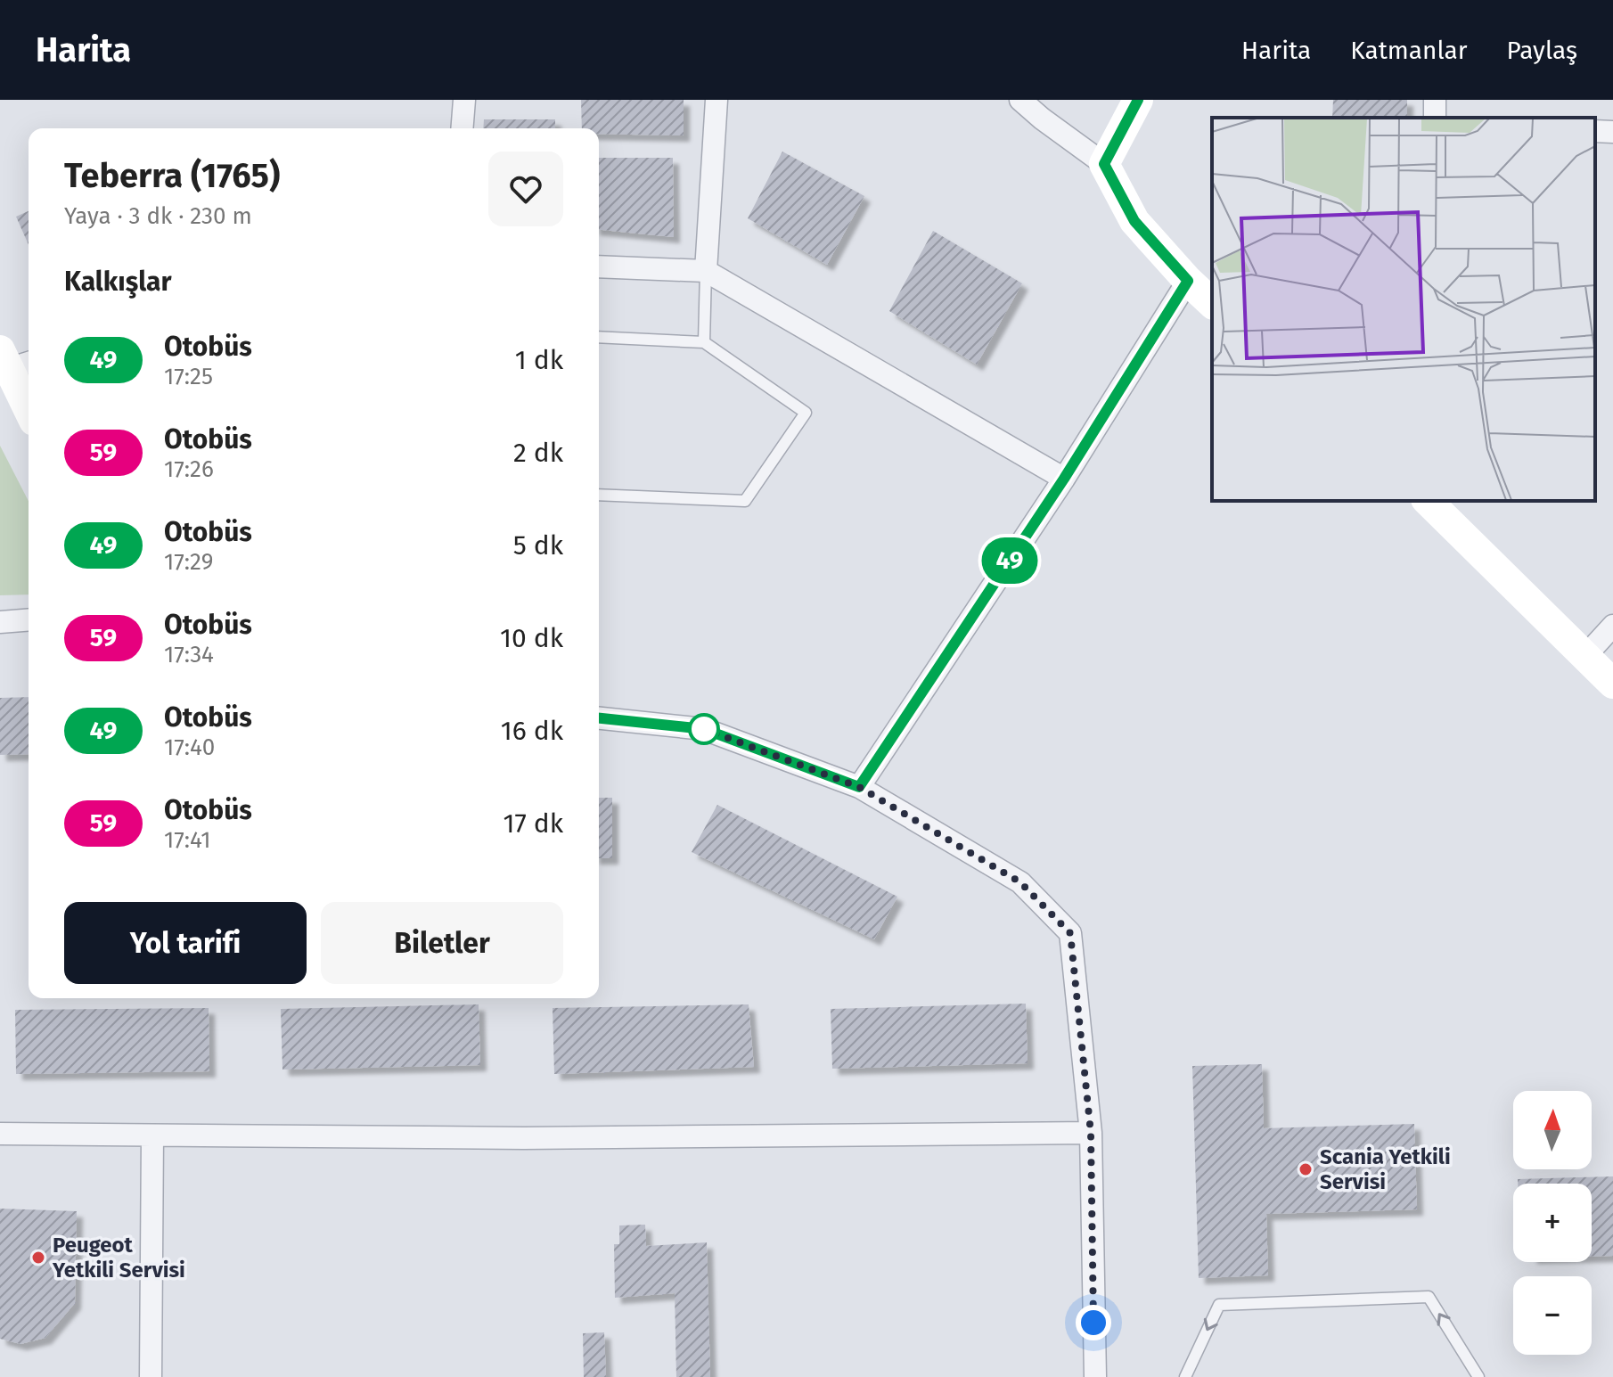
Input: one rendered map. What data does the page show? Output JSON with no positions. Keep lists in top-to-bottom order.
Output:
{
  "places": ["Scania Yetkili Servisi", "Peugeot Yetkili Servisi"],
  "lines": ["bus line 49"],
  "north": "top",
  "page": {
    "header": "Harita",
    "nav": ["Harita", "Katmanlar", "Paylaş"],
    "on_map": "49",
    "heading": [
      ["Teberra (1765)", "Yaya · 3 dk · 230 m"],
      "Kalkışlar"
    ],
    "list": [
      {
        "mark": "49",
        "name": "Otobüs",
        "note": "17:25",
        "value": "1 dk"
      },
      {
        "mark": "59",
        "name": "Otobüs",
        "note": "17:26",
        "value": "2 dk"
      },
      {
        "mark": "49",
        "name": "Otobüs",
        "note": "17:29",
        "value": "5 dk"
      },
      {
        "mark": "59",
        "name": "Otobüs",
        "note": "17:34",
        "value": "10 dk"
      },
      {
        "mark": "49",
        "name": "Otobüs",
        "note": "17:40",
        "value": "16 dk"
      },
      {
        "mark": "59",
        "name": "Otobüs",
        "note": "17:41",
        "value": "17 dk"
      }
    ],
    "buttons": ["Yol tarifi", "Biletler"],
    "map_buttons": ["+", "−"]
  }
}
